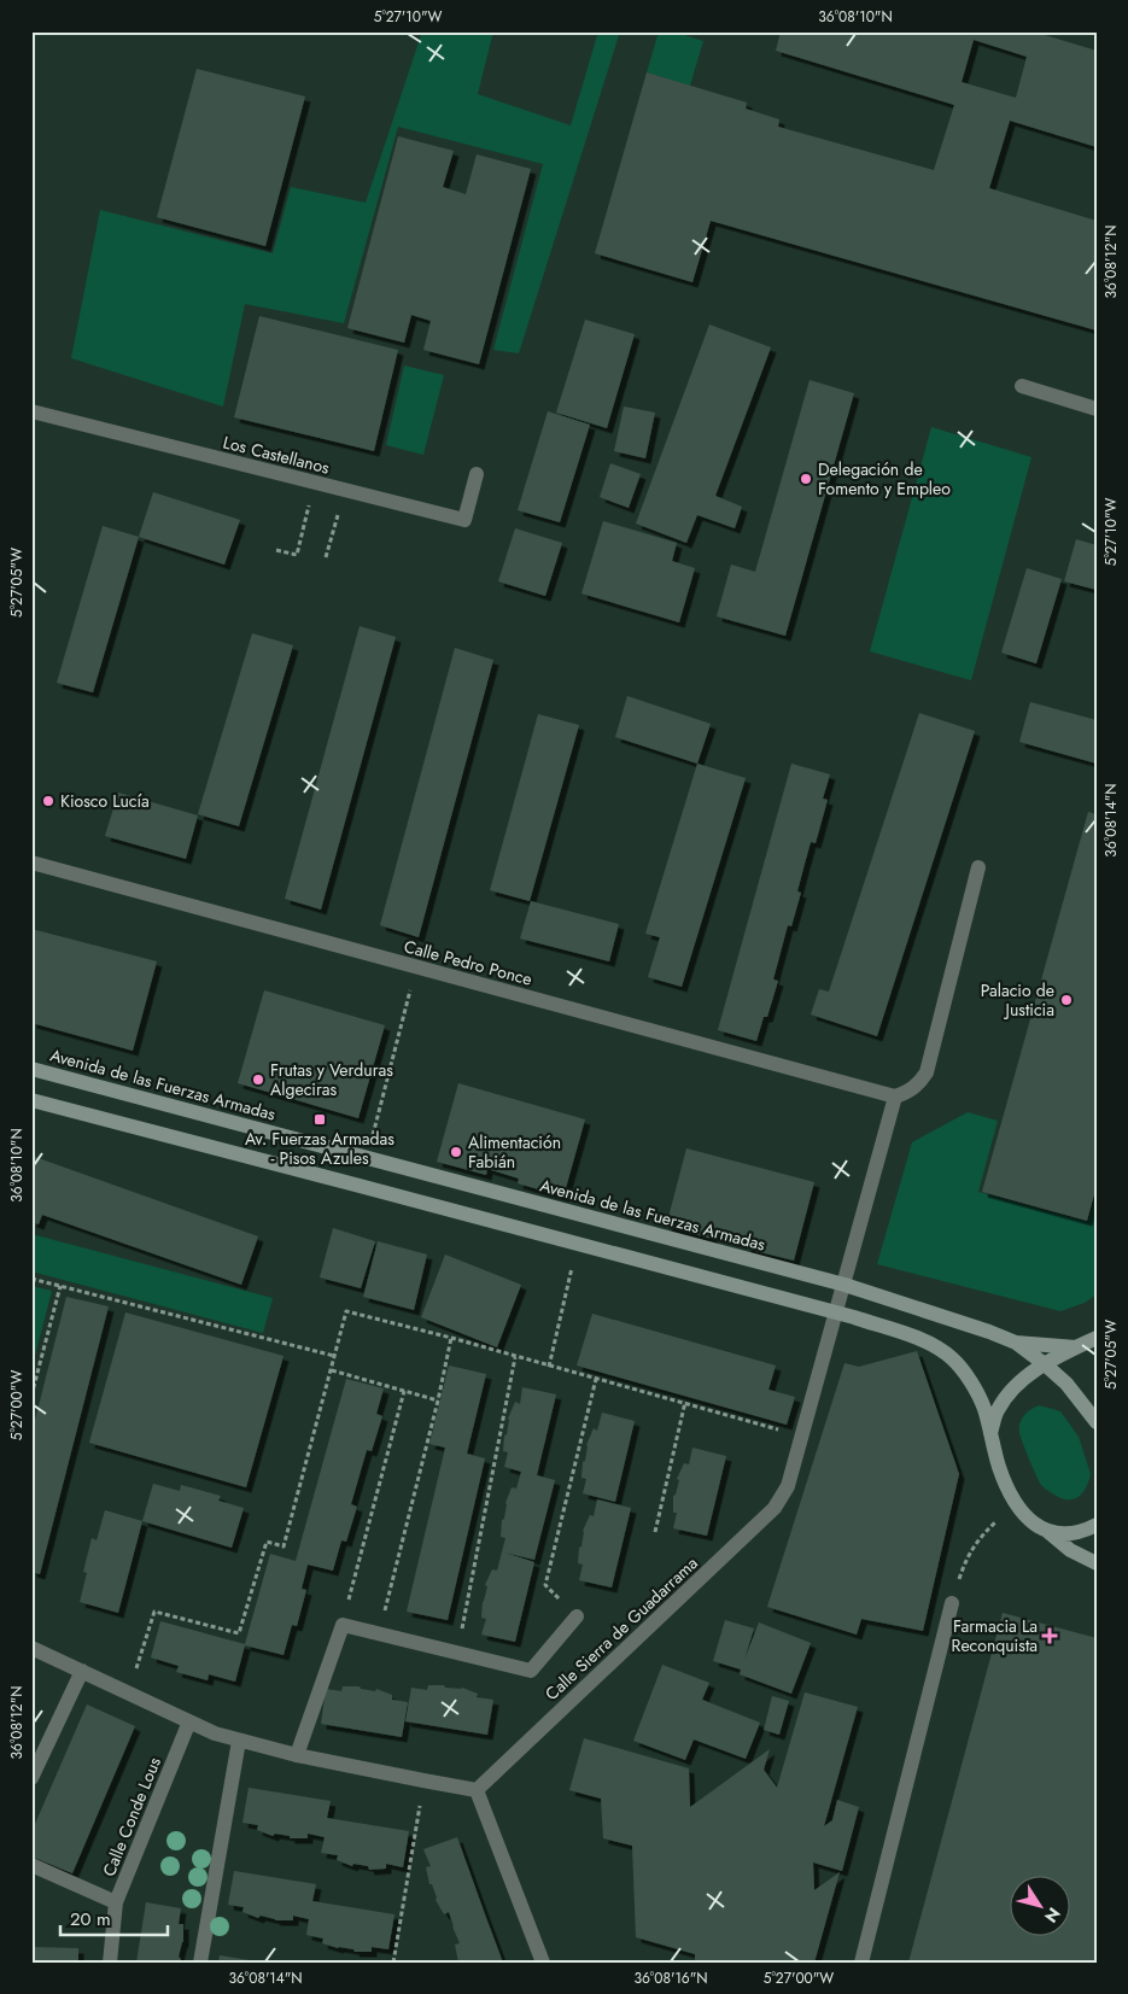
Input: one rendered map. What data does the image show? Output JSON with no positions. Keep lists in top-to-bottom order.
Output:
{
  "streets": {
    "main road": ["Avenida de las Fuerzas Armadas"],
    "street": [
      "Los Castellanos",
      "Calle Pedro Ponce",
      "Calle Sierra de Guadarrama",
      "Calle Conde Lous"
    ]
  },
  "crossings": [
    ["Calle Pedro Ponce", "Calle Sierra de Guadarrama"],
    ["Avenida de las Fuerzas Armadas", "Calle Sierra de Guadarrama"]
  ],
  "places": {
    "other": [
      "Delegación de Fomento y Empleo",
      "Kiosco Lucía",
      "Palacio de Justicia",
      "Frutas y Verduras Algeciras",
      "Alimentación Fabián"
    ],
    "transit": ["Av. Fuerzas Armadas - Pisos Azules"],
    "health": ["Farmacia La Reconquista"]
  },
  "scale_bar": "20 m",
  "north": "bottom right",
  "coordinates": [
    "5°27'10\"W",
    "36°08'10\"N",
    "36°08'12\"N",
    "5°27'05\"W",
    "36°08'14\"N",
    "5°27'00\"W",
    "36°08'16\"N"
  ]
}
